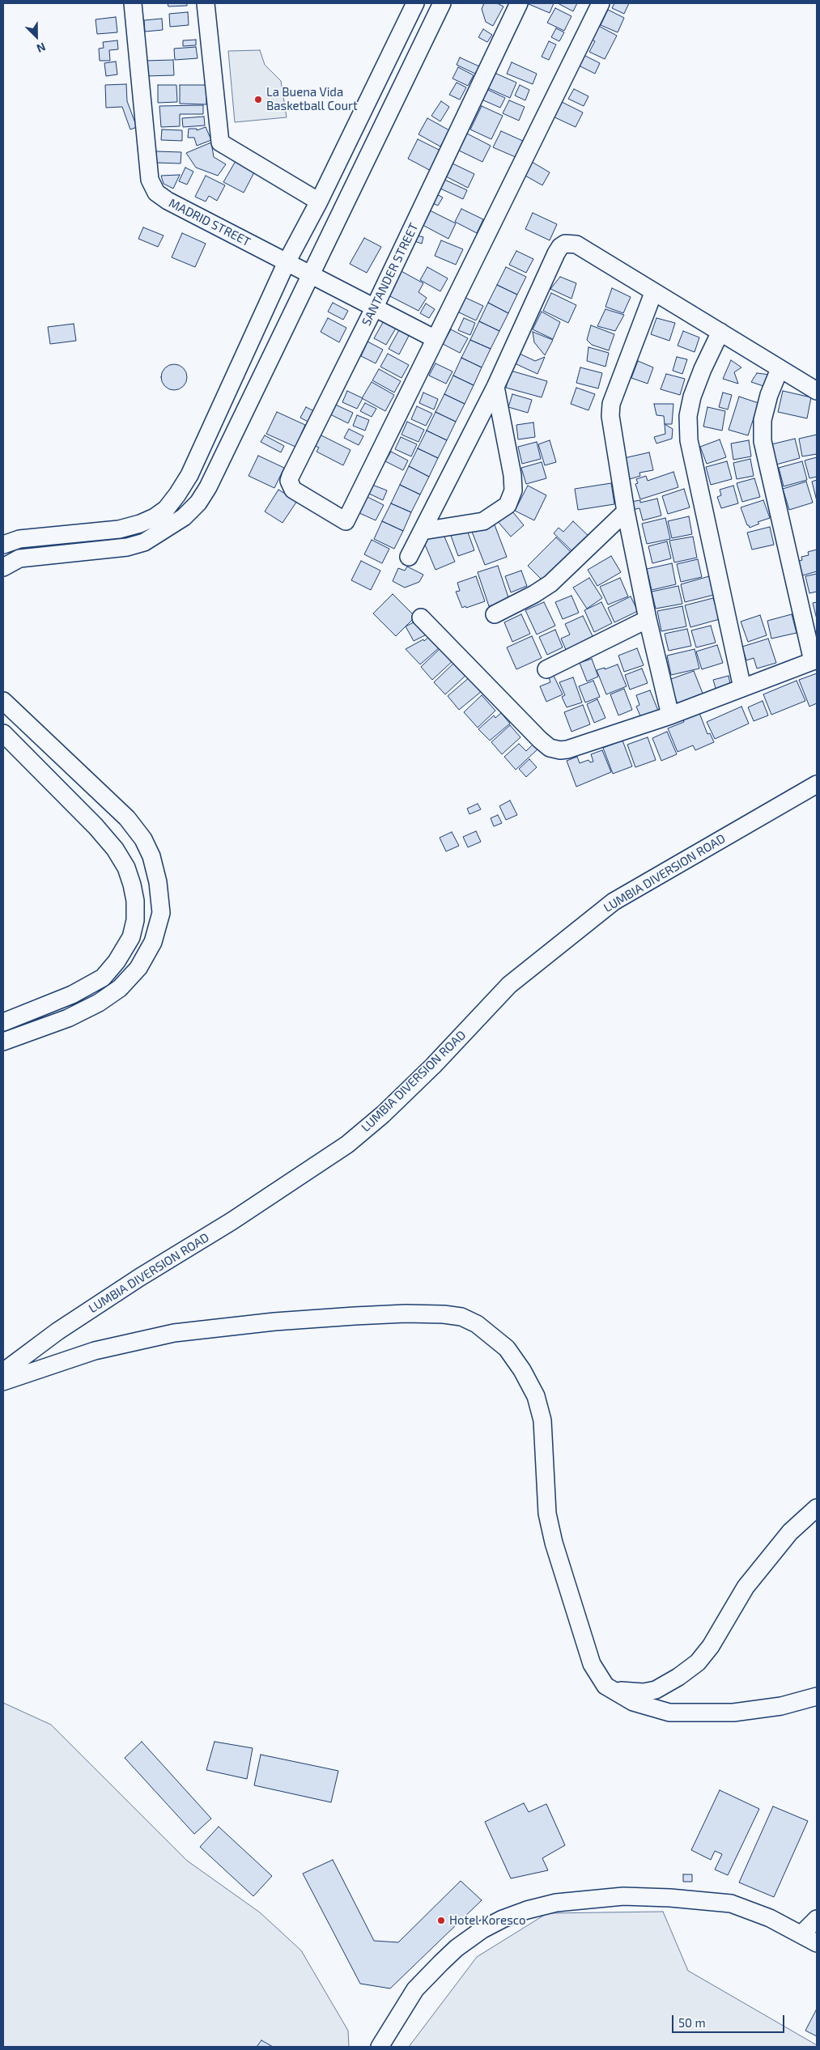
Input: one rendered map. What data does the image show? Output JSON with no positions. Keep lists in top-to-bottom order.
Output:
{
  "streets": {
    "street": ["MADRID STREET", "SANTANDER STREET", "LUMBIA DIVERSION ROAD"]
  },
  "crossings": [
    ["MADRID STREET", "SANTANDER STREET"]
  ],
  "places": ["La Buena Vida Basketball Court", "Hotel Koresco"],
  "scale_bar": "50 m",
  "north": "bottom right"
}
